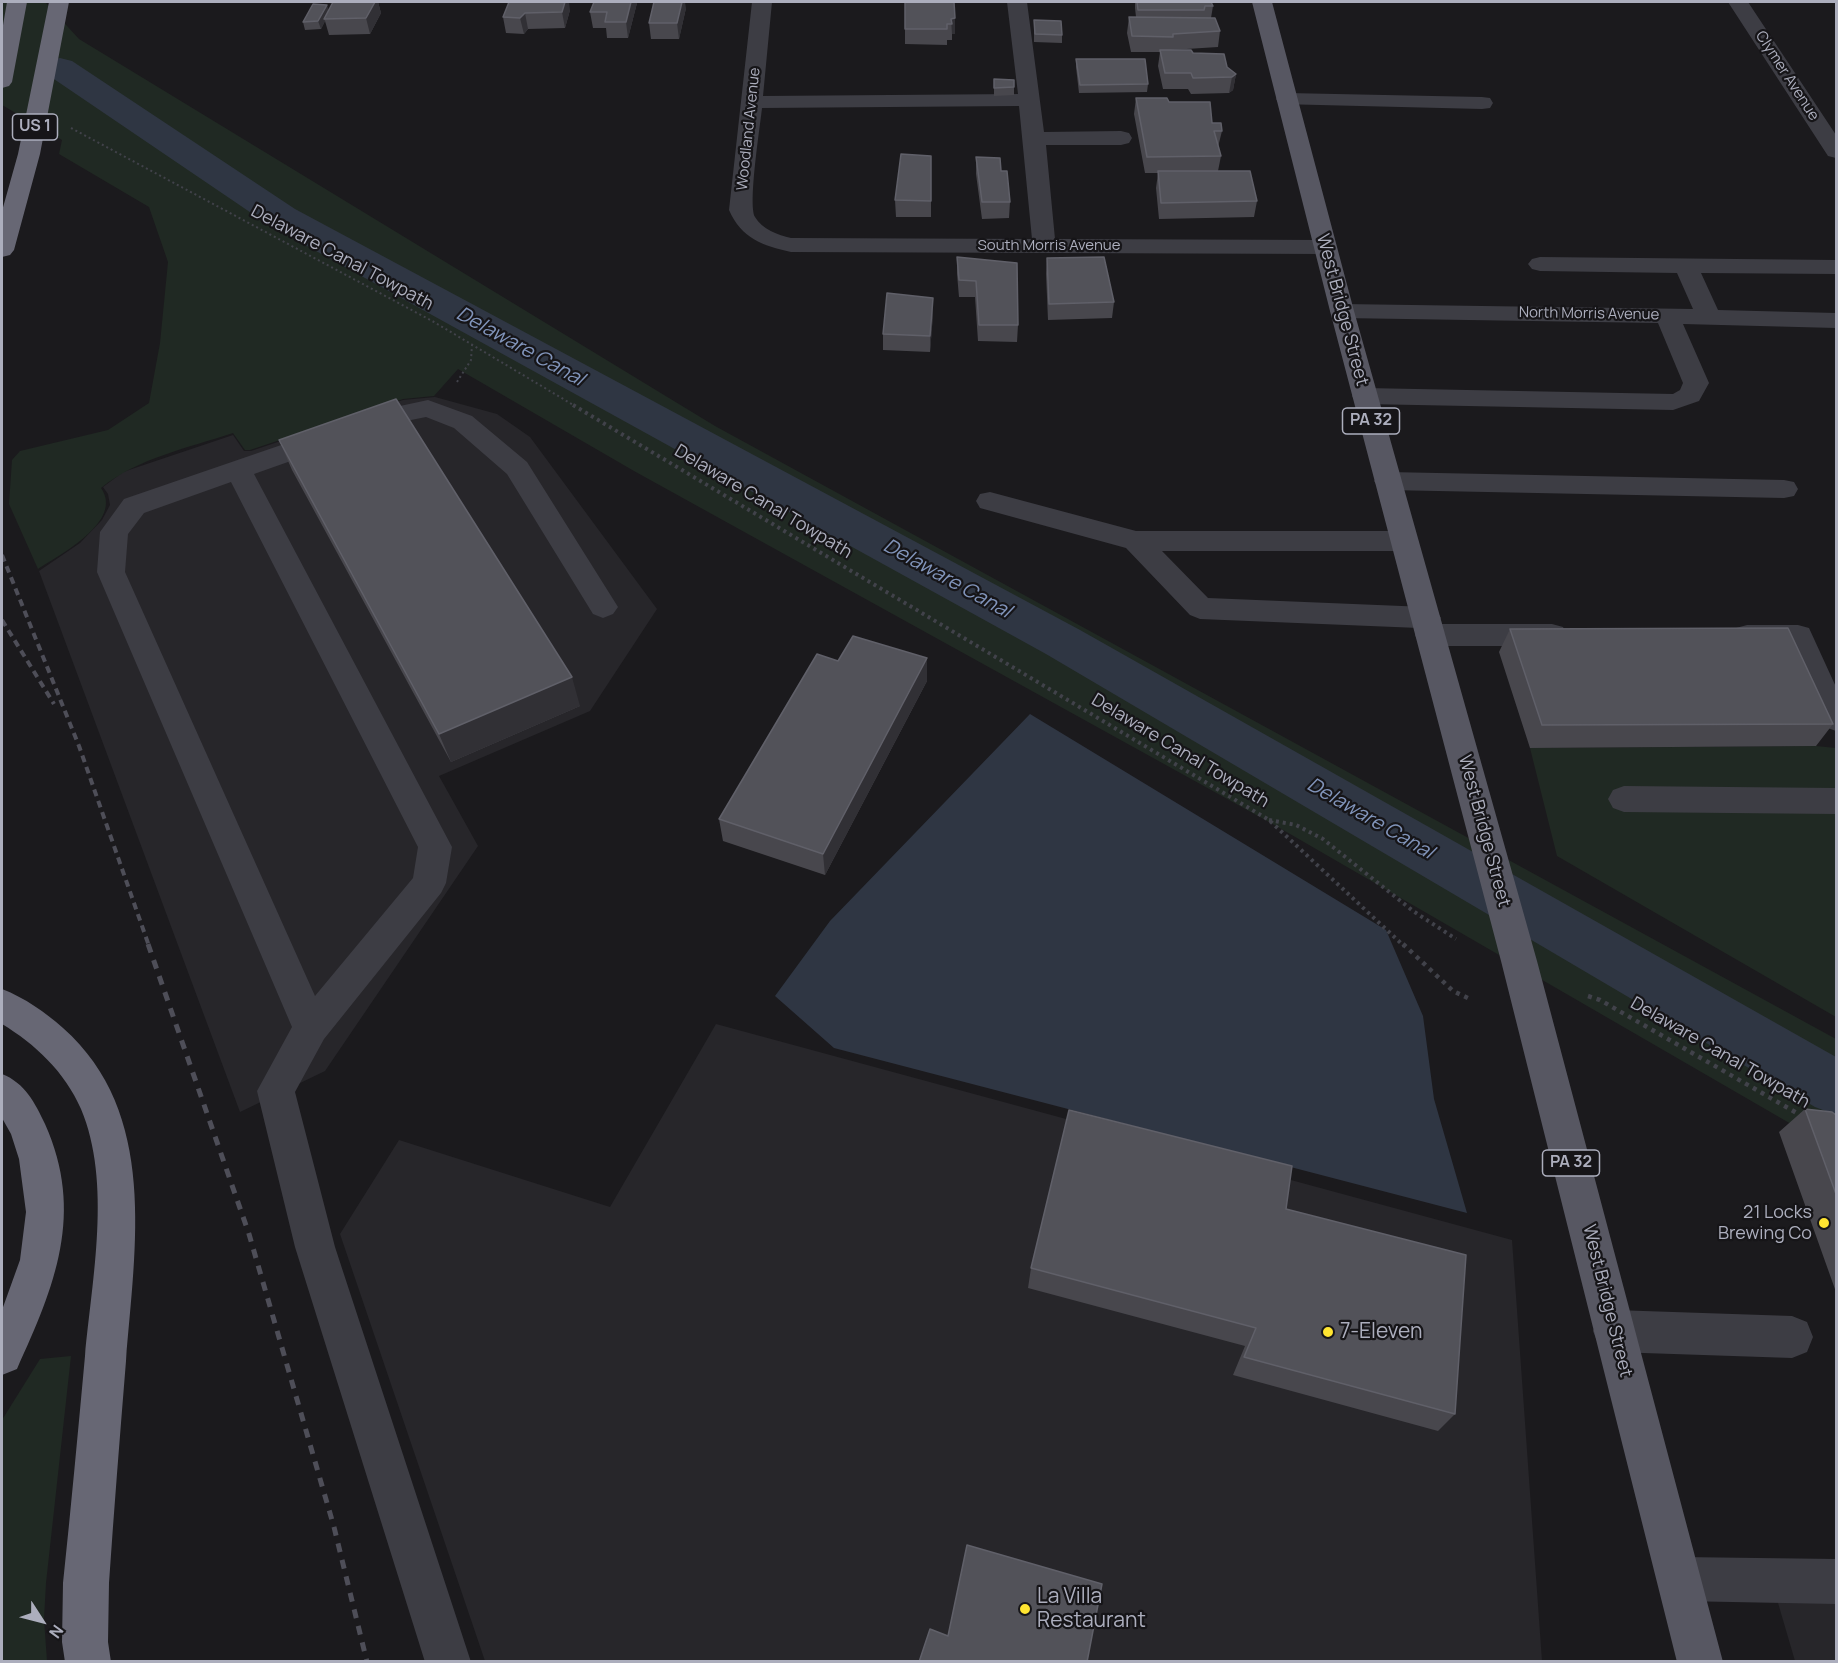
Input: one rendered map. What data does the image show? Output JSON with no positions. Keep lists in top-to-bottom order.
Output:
{
  "streets": {
    "highway": ["US 1"],
    "main road": ["West Bridge Street", "PA 32"],
    "street": [
      "Clymer Avenue",
      "Woodland Avenue",
      "South Morris Avenue",
      "North Morris Avenue"
    ],
    "path": ["Delaware Canal Towpath"]
  },
  "crossings": [
    ["Woodland Avenue", "South Morris Avenue"],
    ["South Morris Avenue", "West Bridge Street"],
    ["West Bridge Street", "North Morris Avenue"]
  ],
  "water": ["Delaware Canal"],
  "places": ["21 Locks Brewing Co", "7-Eleven", "La Villa Restaurant"],
  "north": "bottom right"
}
